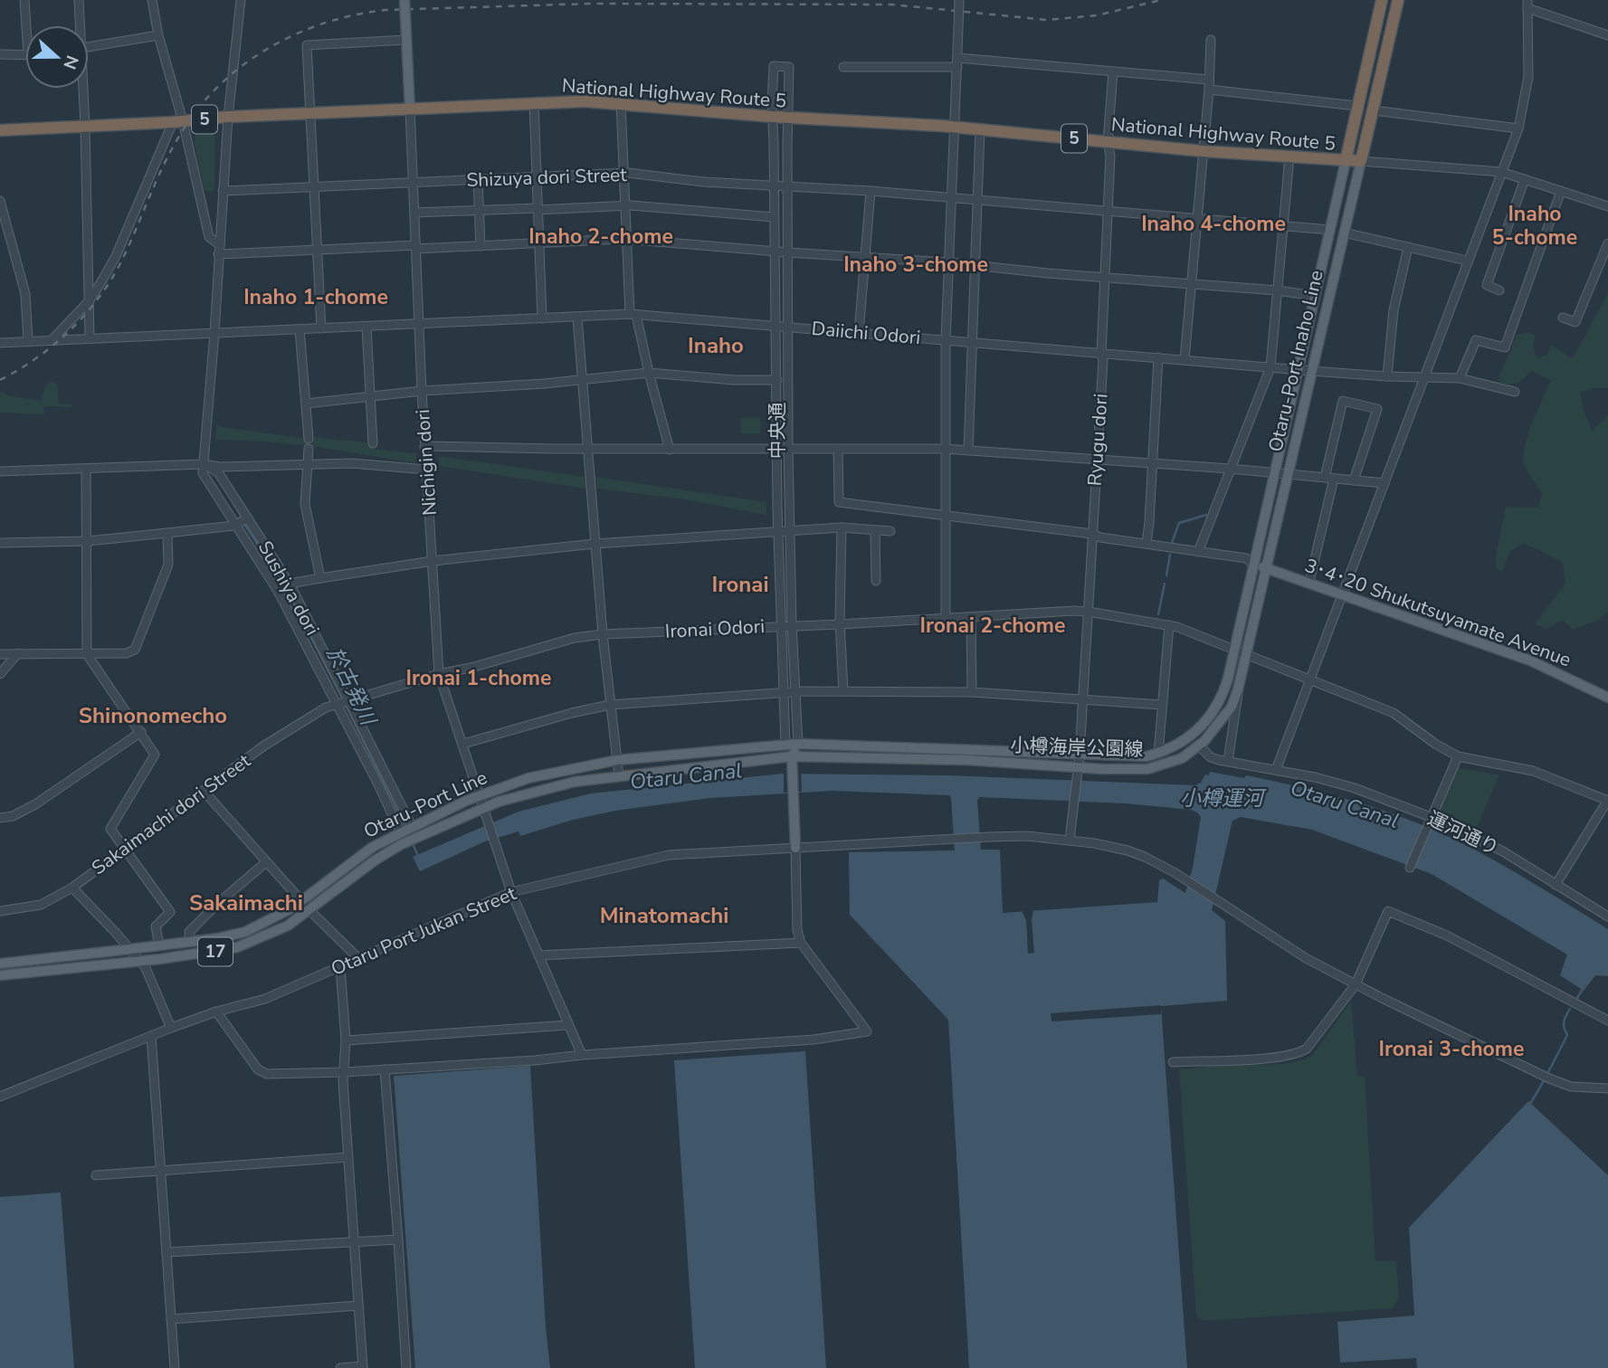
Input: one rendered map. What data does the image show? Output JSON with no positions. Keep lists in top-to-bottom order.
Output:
{
  "streets": {
    "highway": ["National Highway Route 5", "5"],
    "main road": [
      "Otaru-Port Inaho Line",
      "3･4･20 Shukutsuyamate Avenue",
      "小樽海岸公園線",
      "Otaru-Port Line",
      "17"
    ],
    "street": [
      "Shizuya dori Street",
      "Daiichi Odori",
      "中央通",
      "Ryugu dori",
      "Nichigin dori",
      "Sushiya dori",
      "Ironai Odori",
      "Sakaimachi dori Street",
      "運河通り",
      "Otaru Port Jukan Street"
    ]
  },
  "crossings": [
    ["National Highway Route 5", "Otaru-Port Inaho Line"],
    ["National Highway Route 5", "中央通"],
    ["National Highway Route 5", "Ryugu dori"],
    ["National Highway Route 5", "Nichigin dori"],
    ["National Highway Route 5", "Sushiya dori"],
    ["Shizuya dori Street", "Otaru-Port Inaho Line"],
    ["Shizuya dori Street", "中央通"],
    ["Shizuya dori Street", "Ryugu dori"],
    ["Shizuya dori Street", "Nichigin dori"],
    ["Shizuya dori Street", "Sushiya dori"],
    ["Daiichi Odori", "Otaru-Port Inaho Line"],
    ["Daiichi Odori", "中央通"],
    ["Daiichi Odori", "Ryugu dori"],
    ["Daiichi Odori", "Nichigin dori"],
    ["Daiichi Odori", "Sushiya dori"],
    ["Otaru-Port Inaho Line", "3･4･20 Shukutsuyamate Avenue"],
    ["Otaru-Port Inaho Line", "小樽海岸公園線"],
    ["中央通", "Ironai Odori"],
    ["中央通", "小樽海岸公園線"],
    ["中央通", "Otaru-Port Line"],
    ["Ryugu dori", "Ironai Odori"],
    ["Ryugu dori", "小樽海岸公園線"],
    ["Ryugu dori", "Otaru Port Jukan Street"],
    ["Nichigin dori", "Ironai Odori"],
    ["Nichigin dori", "Otaru-Port Line"],
    ["Nichigin dori", "Otaru Port Jukan Street"],
    ["Sushiya dori", "Ironai Odori"],
    ["Sushiya dori", "Otaru-Port Line"],
    ["Sushiya dori", "Sakaimachi dori Street"],
    ["3･4･20 Shukutsuyamate Avenue", "小樽海岸公園線"],
    ["Ironai Odori", "小樽海岸公園線"],
    ["Ironai Odori", "Sakaimachi dori Street"],
    ["小樽海岸公園線", "Otaru-Port Line"],
    ["小樽海岸公園線", "運河通り"]
  ],
  "districts": [
    "Inaho 5-chome",
    "Inaho 4-chome",
    "Inaho 2-chome",
    "Inaho 3-chome",
    "Inaho 1-chome",
    "Inaho",
    "Ironai",
    "Ironai 2-chome",
    "Ironai 1-chome",
    "Shinonomecho",
    "Sakaimachi",
    "Minatomachi",
    "Ironai 3-chome"
  ],
  "water": ["於古発川", "Otaru Canal", "小樽運河"],
  "north": "right"
}
